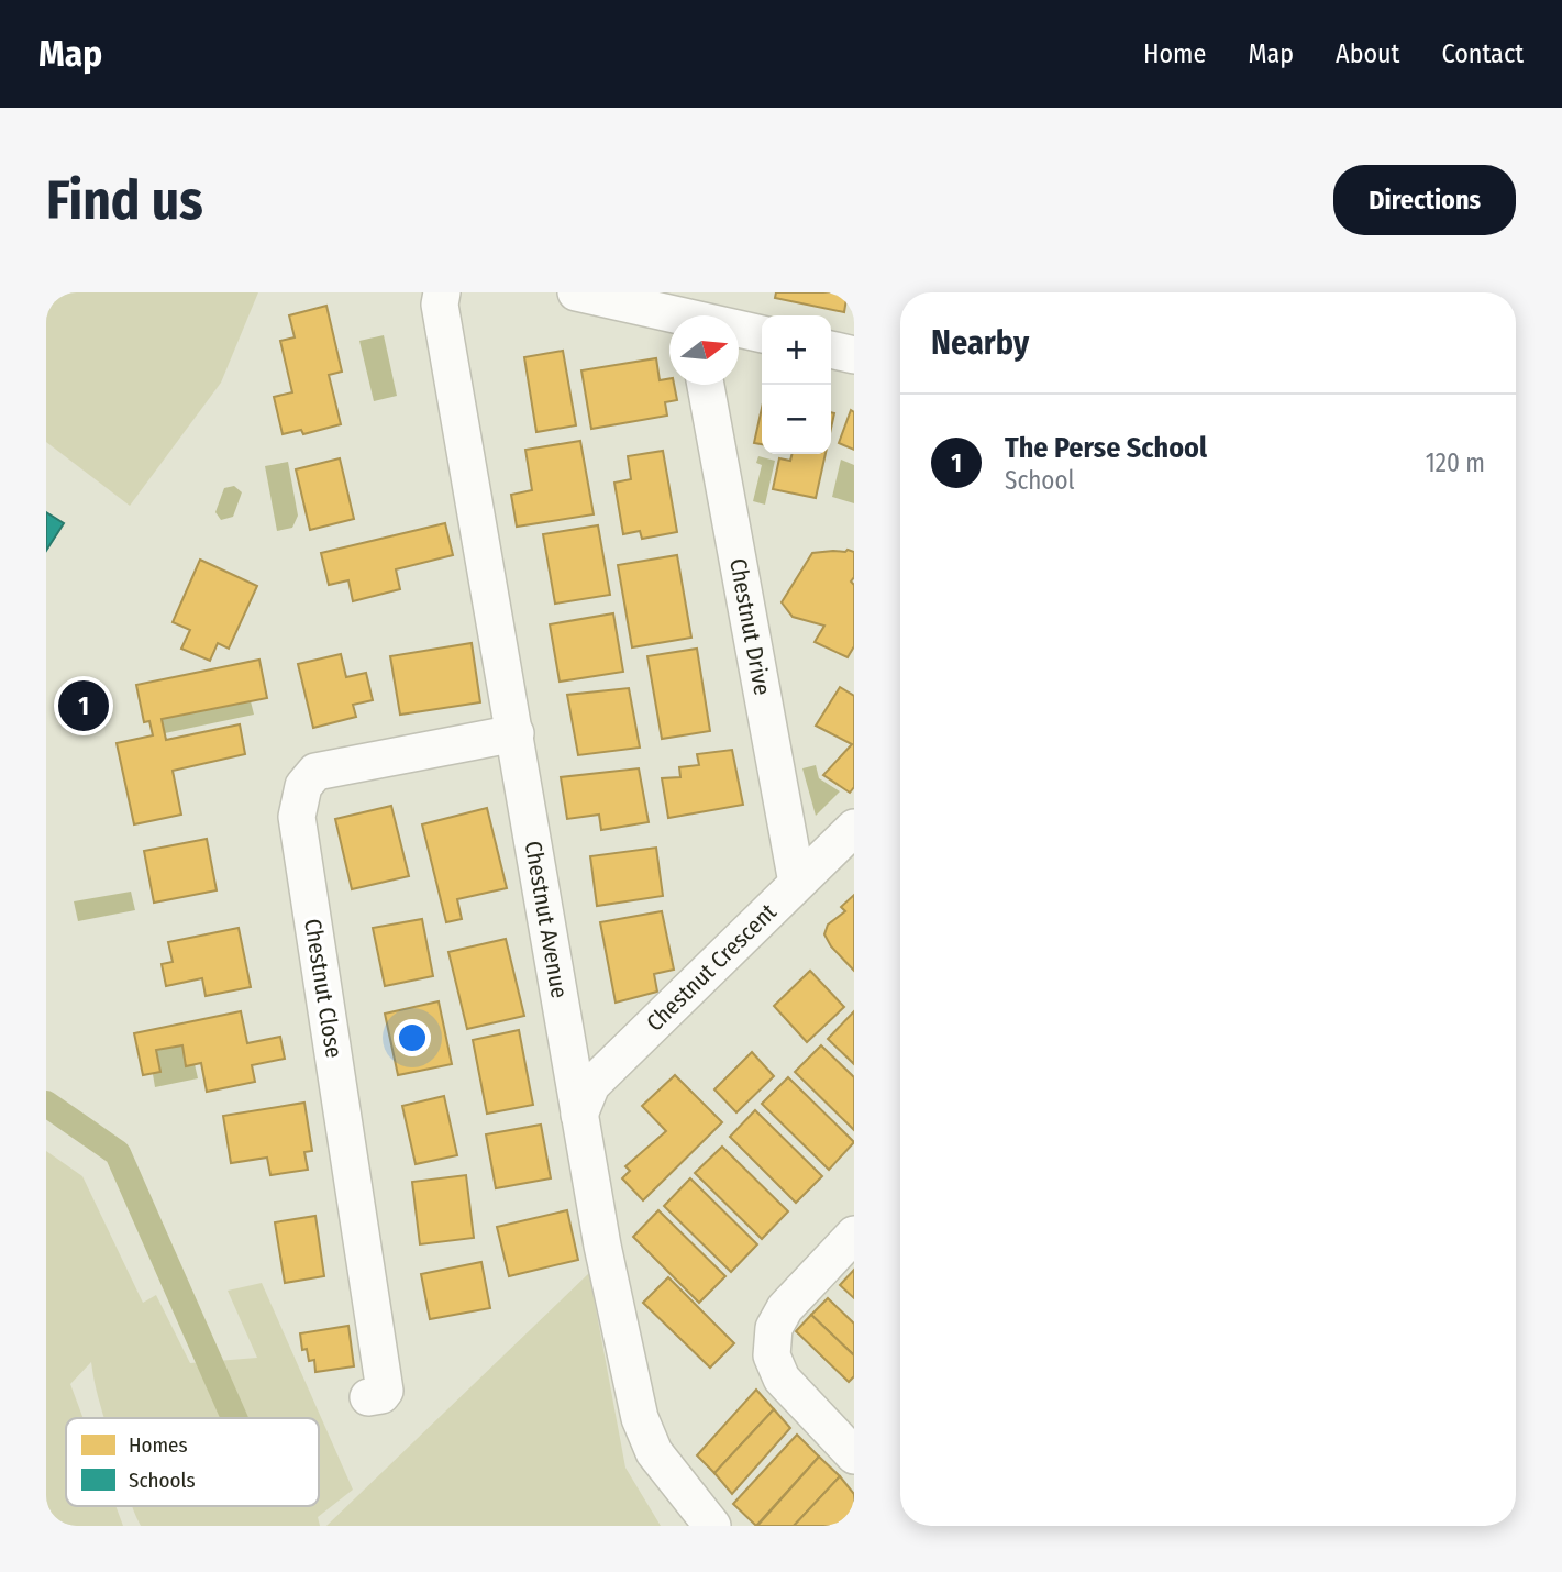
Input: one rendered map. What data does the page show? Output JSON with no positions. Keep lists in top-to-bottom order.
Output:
{
  "streets": {
    "street": [
      "Chestnut Drive",
      "Chestnut Avenue",
      "Chestnut Crescent",
      "Chestnut Close"
    ]
  },
  "crossings": [
    ["Chestnut Drive", "Chestnut Crescent"],
    ["Chestnut Avenue", "Chestnut Crescent"],
    ["Chestnut Avenue", "Chestnut Close"]
  ],
  "legend": ["Homes", "Schools"],
  "north": "right",
  "page": {
    "header": "Map",
    "nav": [
      "Home",
      "Map",
      "About",
      "Contact"
    ],
    "buttons": "Directions",
    "title": "Find us",
    "heading": "Nearby",
    "map_buttons": ["+", "−"],
    "list": [
      {
        "mark": "1",
        "name": "The Perse School",
        "note": "School",
        "value": "120 m"
      }
    ],
    "pins": "1"
  }
}
